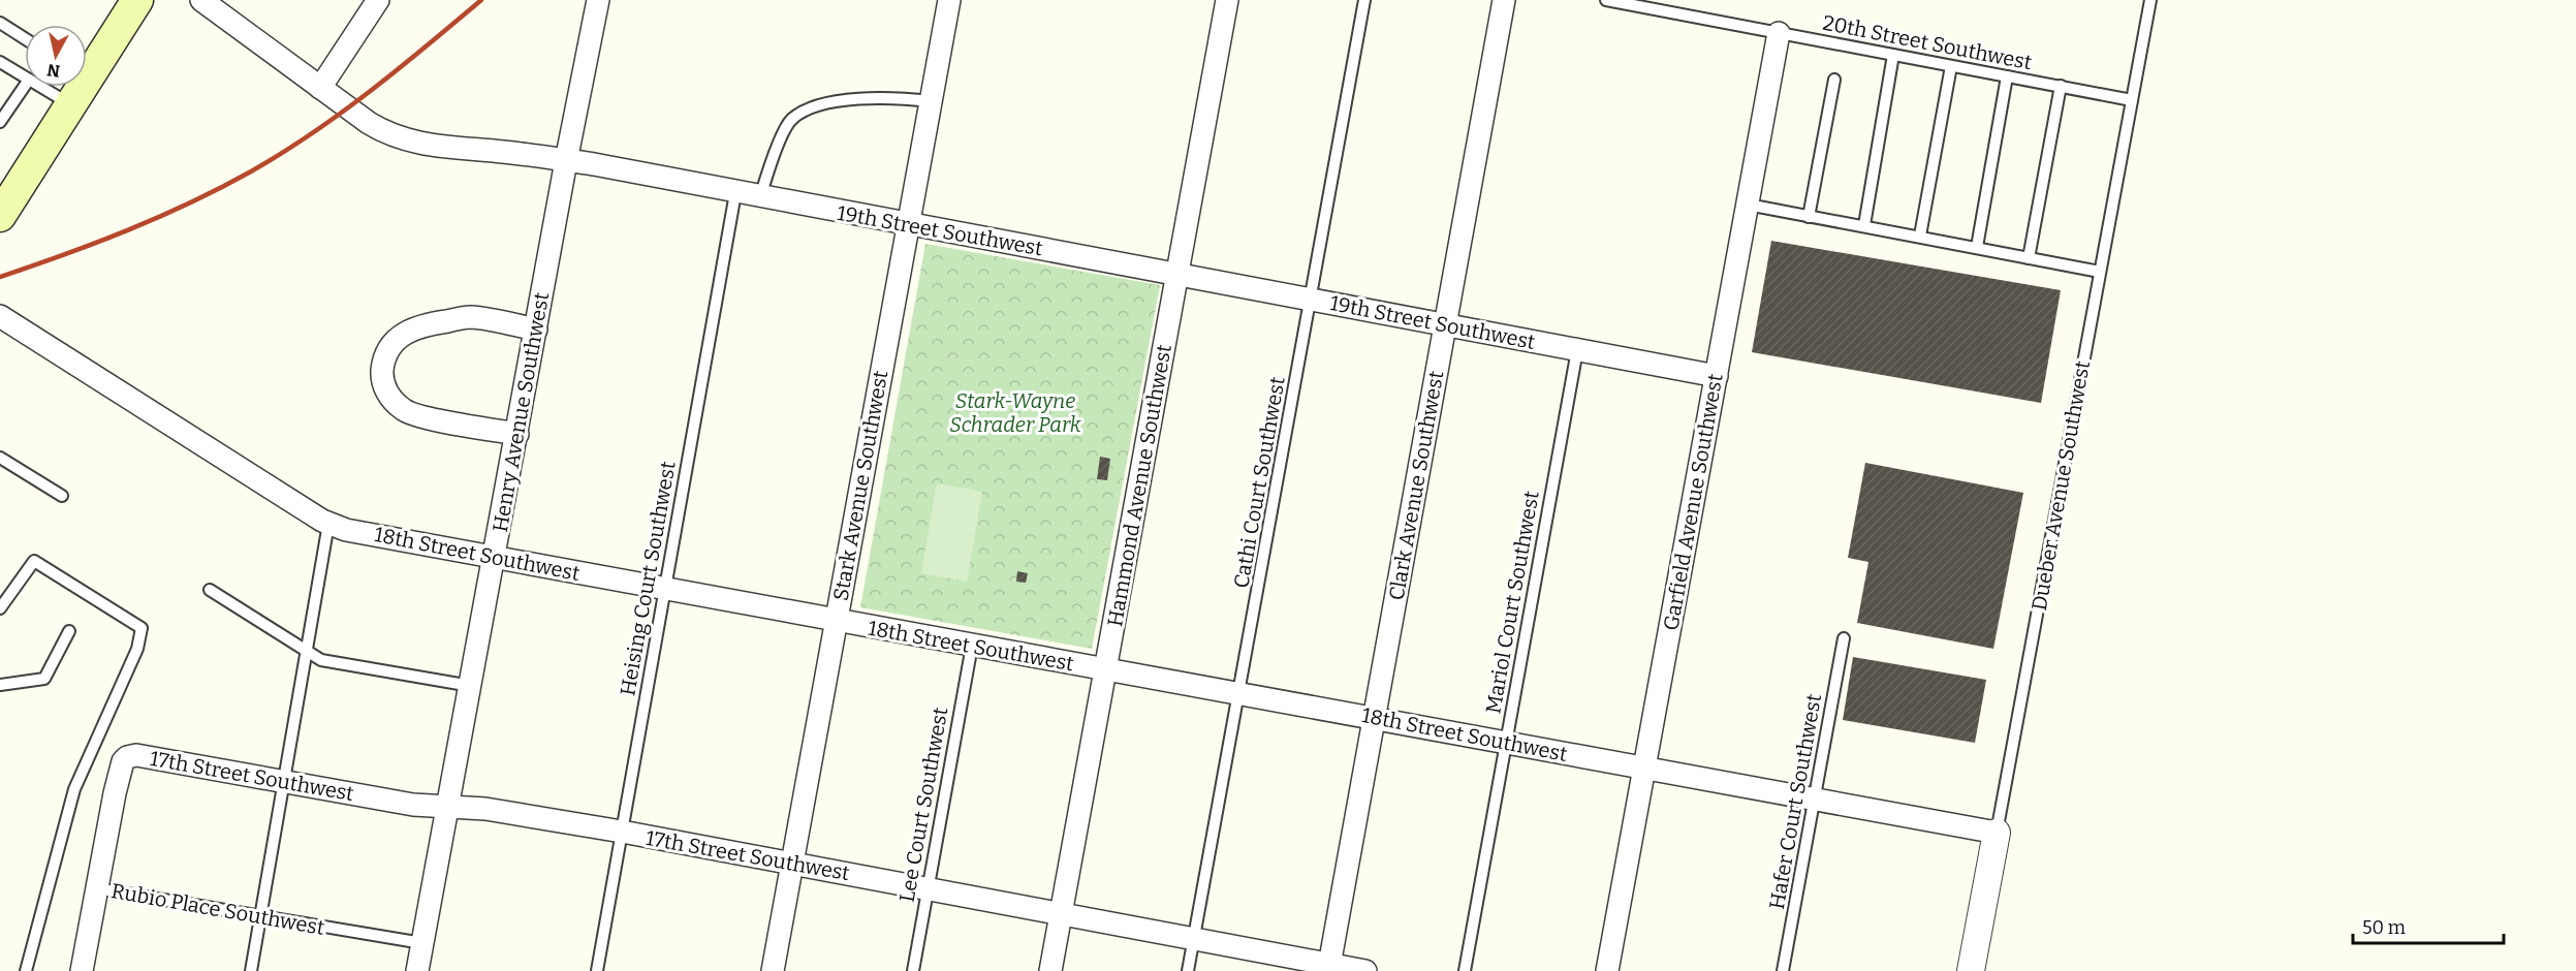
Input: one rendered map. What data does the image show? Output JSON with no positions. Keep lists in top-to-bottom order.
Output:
{
  "streets": {
    "street": [
      "19th Street Southwest",
      "Henry Avenue Southwest",
      "Stark Avenue Southwest",
      "Hammond Avenue Southwest",
      "Clark Avenue Southwest",
      "Dueber Avenue Southwest",
      "Garfield Avenue Southwest",
      "18th Street Southwest",
      "17th Street Southwest",
      "Rubio Place Southwest"
    ],
    "lane": [
      "20th Street Southwest",
      "Cathi Court Southwest",
      "Heising Court Southwest",
      "Mariol Court Southwest",
      "Hafer Court Southwest",
      "Lee Court Southwest"
    ]
  },
  "crossings": [
    ["20th Street Southwest", "Dueber Avenue Southwest"],
    ["20th Street Southwest", "Garfield Avenue Southwest"],
    ["19th Street Southwest", "Henry Avenue Southwest"],
    ["19th Street Southwest", "Cathi Court Southwest"],
    ["19th Street Southwest", "Stark Avenue Southwest"],
    ["19th Street Southwest", "Hammond Avenue Southwest"],
    ["19th Street Southwest", "Clark Avenue Southwest"],
    ["19th Street Southwest", "Garfield Avenue Southwest"],
    ["19th Street Southwest", "Heising Court Southwest"],
    ["19th Street Southwest", "Mariol Court Southwest"],
    ["Henry Avenue Southwest", "18th Street Southwest"],
    ["Henry Avenue Southwest", "17th Street Southwest"],
    ["Henry Avenue Southwest", "Rubio Place Southwest"],
    ["Cathi Court Southwest", "18th Street Southwest"],
    ["Cathi Court Southwest", "17th Street Southwest"],
    ["Stark Avenue Southwest", "18th Street Southwest"],
    ["Stark Avenue Southwest", "17th Street Southwest"],
    ["Hammond Avenue Southwest", "18th Street Southwest"],
    ["Hammond Avenue Southwest", "17th Street Southwest"],
    ["Clark Avenue Southwest", "18th Street Southwest"],
    ["Clark Avenue Southwest", "17th Street Southwest"],
    ["Dueber Avenue Southwest", "18th Street Southwest"],
    ["Garfield Avenue Southwest", "18th Street Southwest"],
    ["18th Street Southwest", "Heising Court Southwest"],
    ["18th Street Southwest", "Mariol Court Southwest"],
    ["18th Street Southwest", "Hafer Court Southwest"],
    ["18th Street Southwest", "Lee Court Southwest"],
    ["Heising Court Southwest", "17th Street Southwest"],
    ["17th Street Southwest", "Lee Court Southwest"],
    ["17th Street Southwest", "Rubio Place Southwest"]
  ],
  "parks": ["Stark-Wayne Schrader Park"],
  "scale_bar": "50 m",
  "north": "bottom"
}
